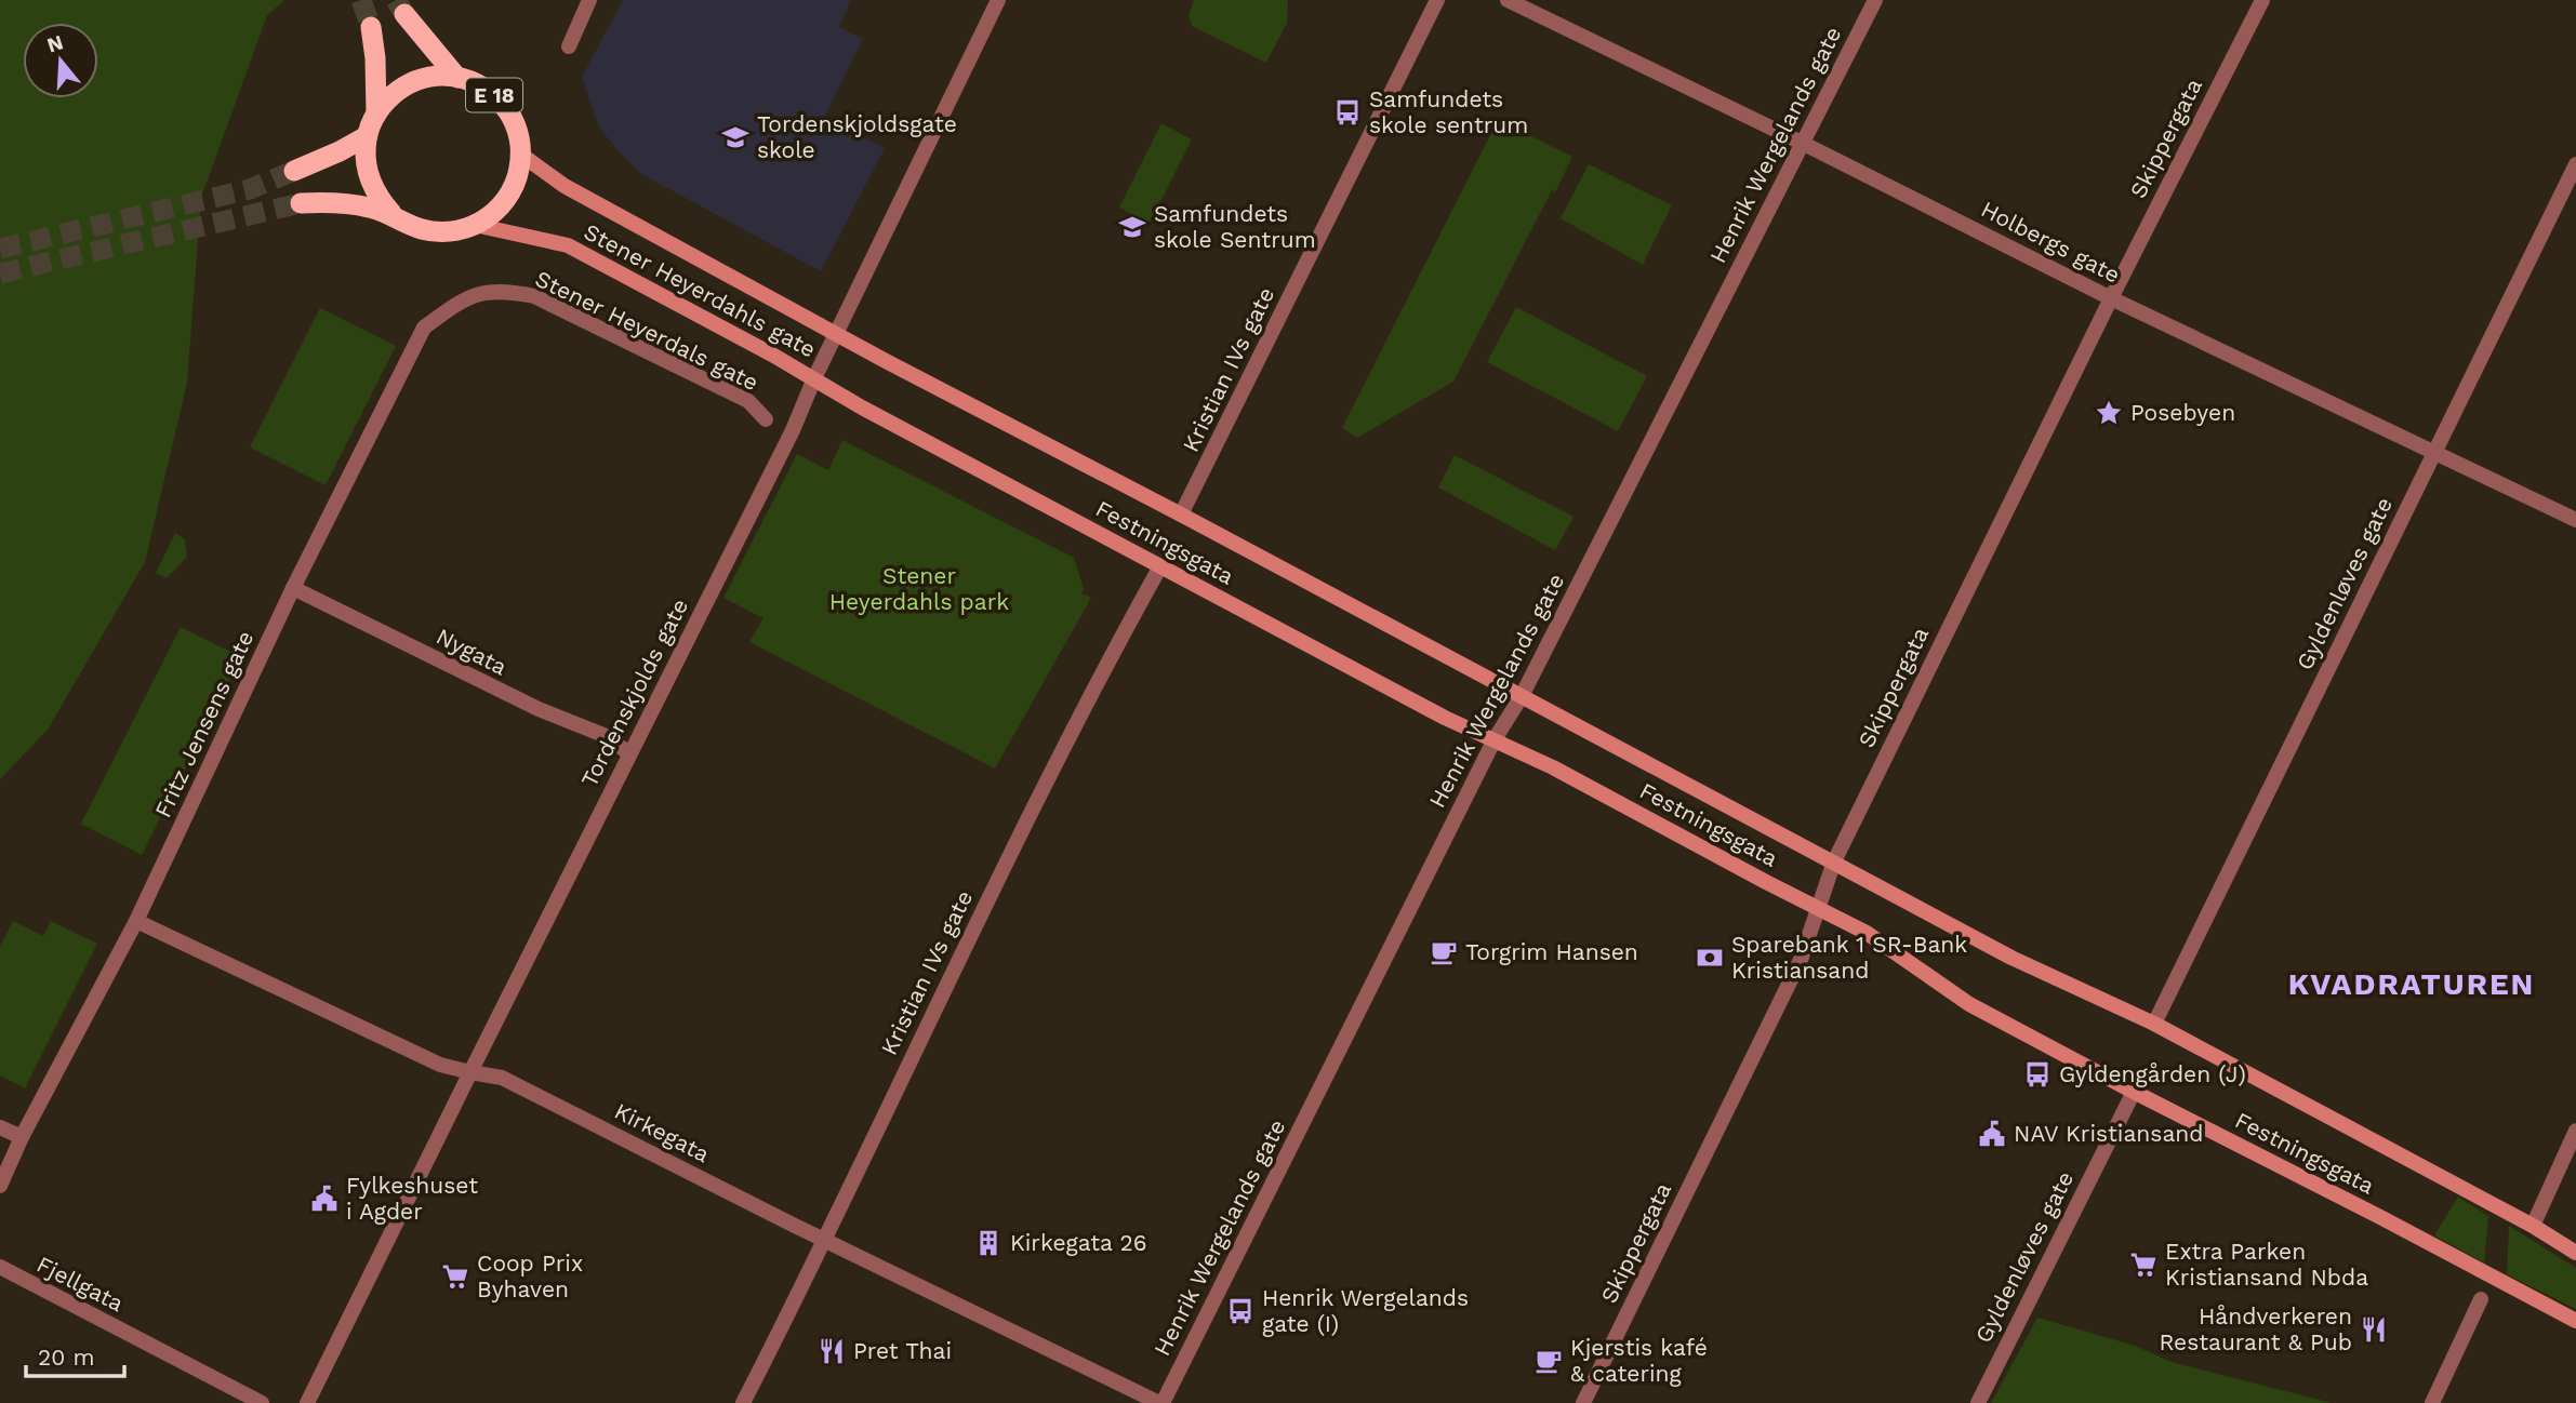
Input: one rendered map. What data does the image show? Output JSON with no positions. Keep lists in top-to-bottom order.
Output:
{
  "streets": {
    "highway": ["E 18"],
    "main road": ["Stener Heyerdahls gate", "Festningsgata"],
    "street": [
      "Skippergata",
      "Henrik Wergelands gate",
      "Holbergs gate",
      "Stener Heyerdals gate",
      "Kristian IVs gate",
      "Gyldenløves gate",
      "Nygata",
      "Tordenskjolds gate",
      "Fritz Jensens gate",
      "Kirkegata",
      "Fjellgata"
    ]
  },
  "crossings": [
    ["E 18", "Stener Heyerdahls gate"],
    ["Skippergata", "Holbergs gate"],
    ["Skippergata", "Festningsgata"],
    ["Henrik Wergelands gate", "Holbergs gate"],
    ["Henrik Wergelands gate", "Festningsgata"],
    ["Henrik Wergelands gate", "Kirkegata"],
    ["Holbergs gate", "Gyldenløves gate"],
    ["Stener Heyerdahls gate", "Festningsgata"],
    ["Stener Heyerdahls gate", "Tordenskjolds gate"],
    ["Stener Heyerdals gate", "Fritz Jensens gate"],
    ["Kristian IVs gate", "Festningsgata"],
    ["Kristian IVs gate", "Kirkegata"],
    ["Festningsgata", "Gyldenløves gate"],
    ["Festningsgata", "Tordenskjolds gate"],
    ["Nygata", "Tordenskjolds gate"],
    ["Nygata", "Fritz Jensens gate"],
    ["Tordenskjolds gate", "Kirkegata"],
    ["Fritz Jensens gate", "Kirkegata"]
  ],
  "districts": ["KVADRATUREN"],
  "parks": ["Stener Heyerdahls park"],
  "places": {
    "bus stop": ["Samfundets skole sentrum", "Gyldengården (J)", "Henrik Wergelands gate (I)"],
    "school or university": ["Tordenskjoldsgate skole", "Samfundets skole Sentrum"],
    "place": ["Posebyen"],
    "cafe": ["Torgrim Hansen", "Kjerstis kafé & catering"],
    "bank": ["Sparebank 1 SR-Bank Kristiansand"],
    "public building": ["NAV Kristiansand", "Fylkeshuset i Agder"],
    "building": ["Kirkegata 26"],
    "supermarket": ["Extra Parken Kristiansand Nbda", "Coop Prix Byhaven"],
    "restaurant": ["Håndverkeren Restaurant & Pub", "Pret Thai"]
  },
  "scale_bar": "20 m",
  "north": "top"
}
